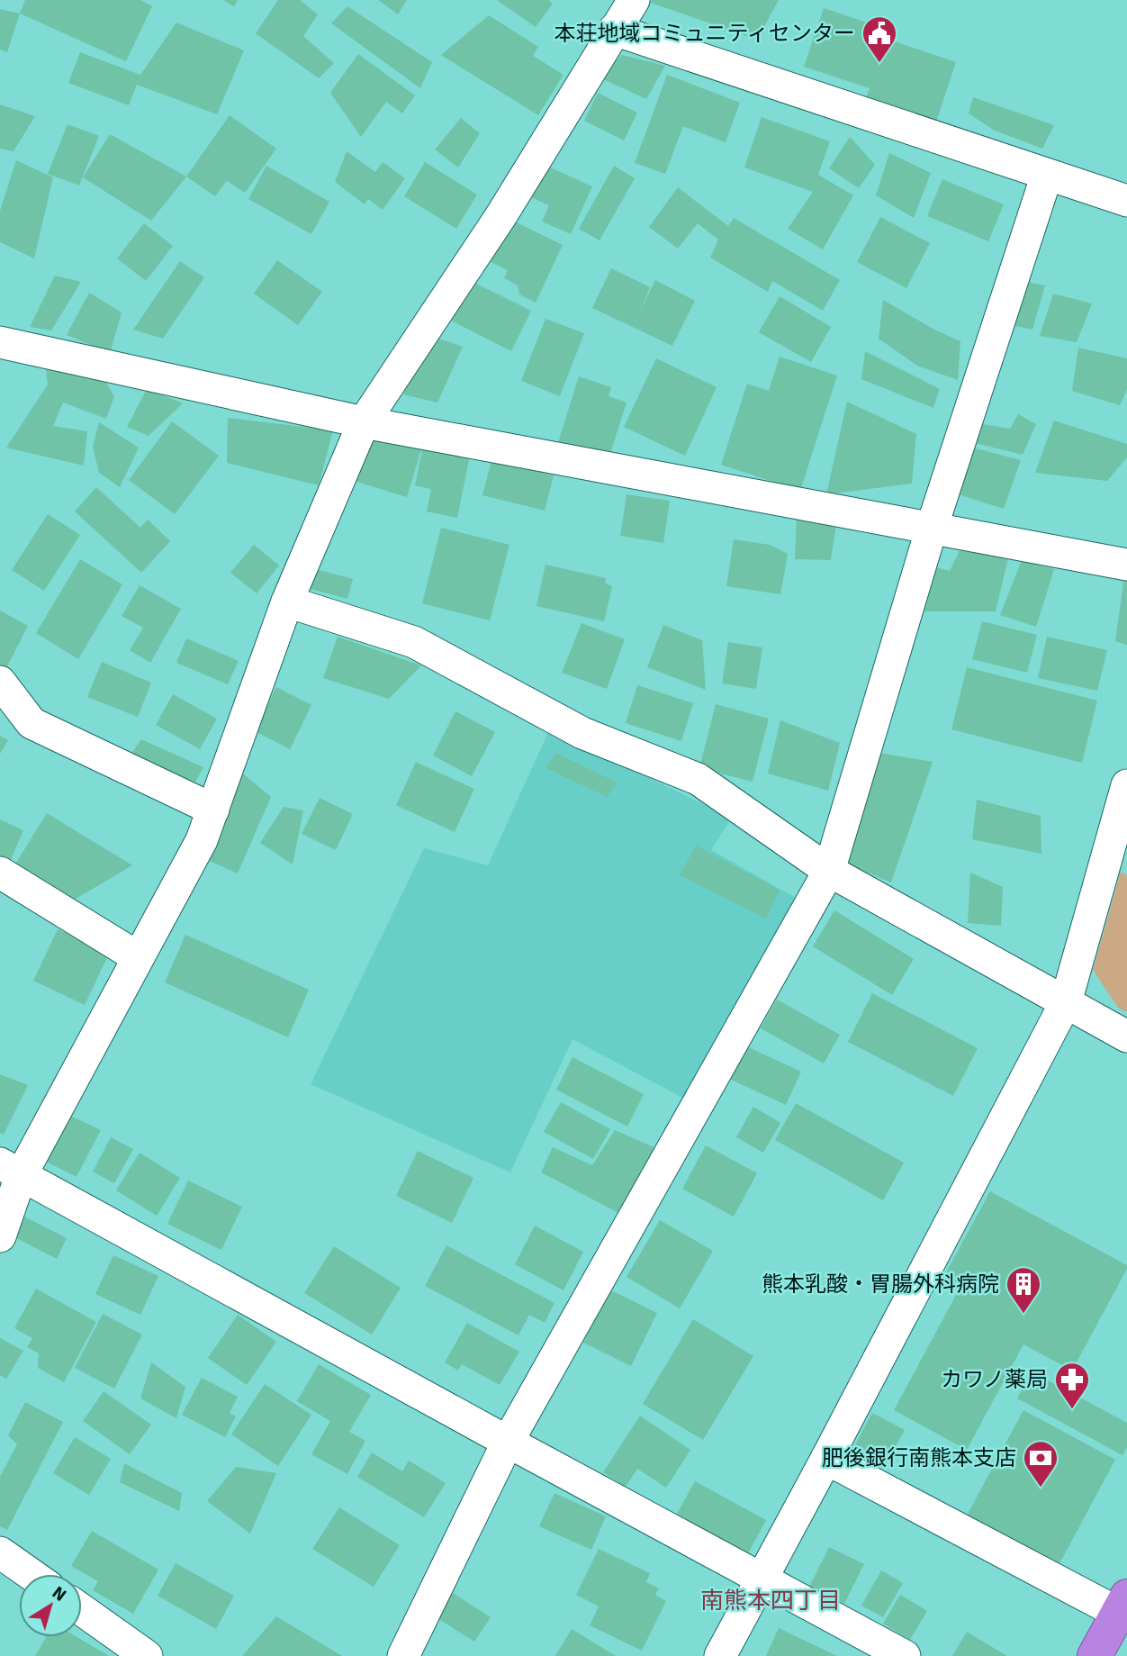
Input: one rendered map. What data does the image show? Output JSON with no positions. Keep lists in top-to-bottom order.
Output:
{
  "districts": ["南熊本四丁目"],
  "places": {
    "public building": ["本荘地域コミュニティセンター"],
    "building": ["熊本乳酸・胃腸外科病院"],
    "pharmacy": ["カワノ薬局"],
    "bank": ["肥後銀行南熊本支店"]
  },
  "north": "top right"
}
